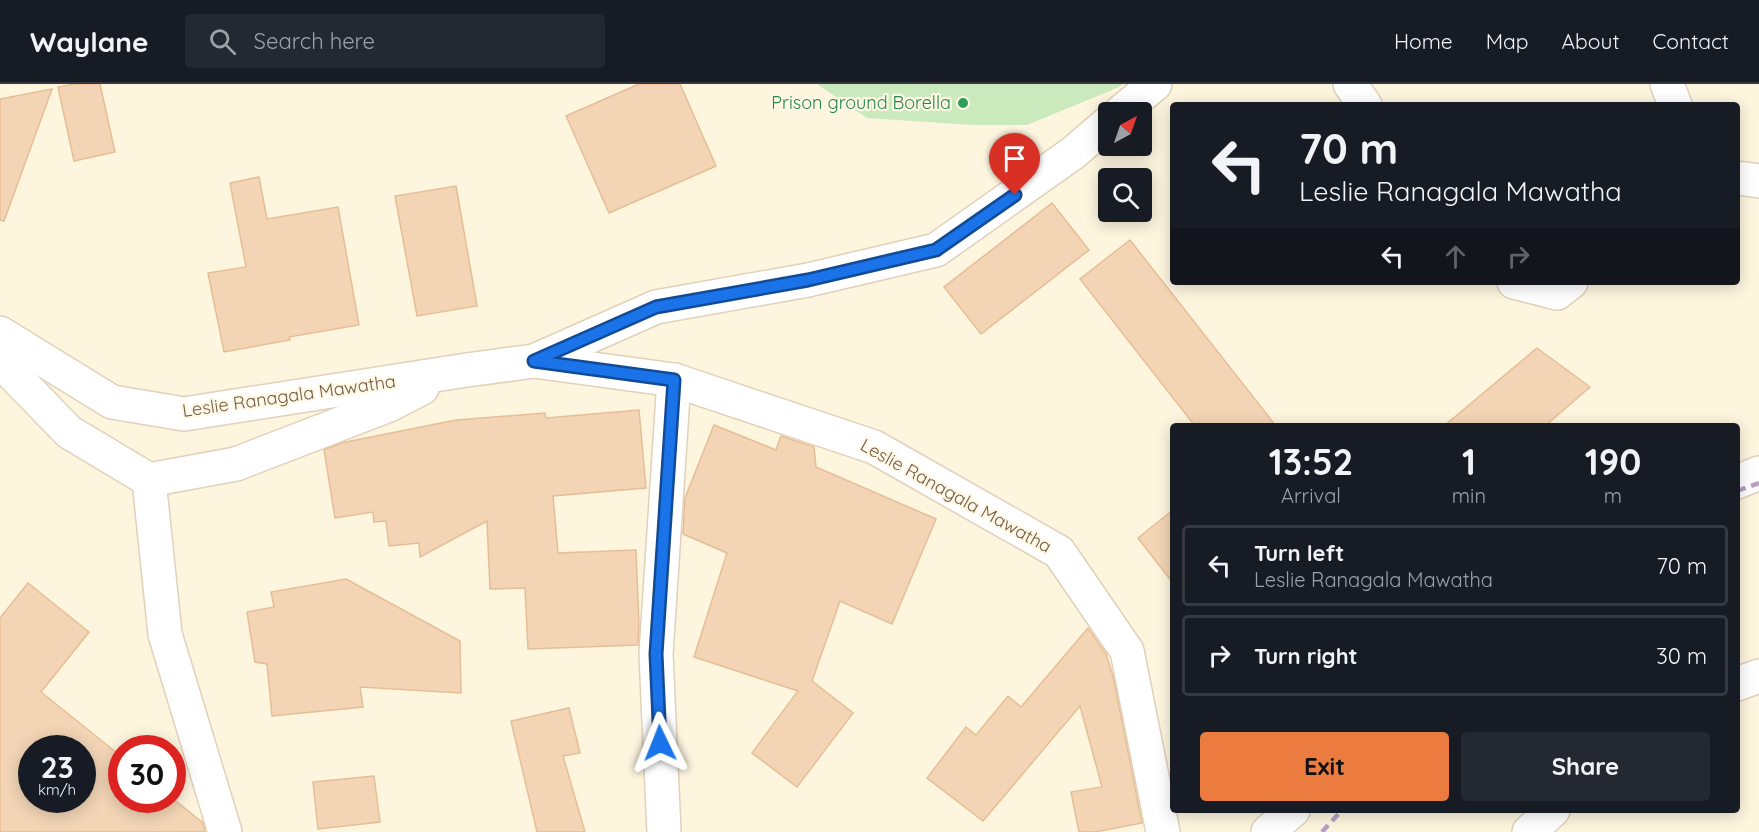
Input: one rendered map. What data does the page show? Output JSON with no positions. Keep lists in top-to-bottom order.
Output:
{
  "streets": {
    "street": ["Leslie Ranagala Mawatha"]
  },
  "places": ["Prison ground Borella"],
  "north": "top right",
  "page": {
    "header": "Waylane",
    "search": "Search here",
    "nav": [
      "Home",
      "Map",
      "About",
      "Contact"
    ],
    "turn": ["70 m", "Leslie Ranagala Mawatha"],
    "eta": [
      "13:52",
      "Arrival",
      "1",
      "min",
      "190",
      "m"
    ],
    "list": [
      {
        "name": "Turn left",
        "note": "Leslie Ranagala Mawatha",
        "value": "70 m"
      },
      {
        "name": "Turn right",
        "value": "30 m"
      }
    ],
    "buttons": ["Exit", "Share"],
    "speed": "23 km/h",
    "limit": "30"
  }
}
